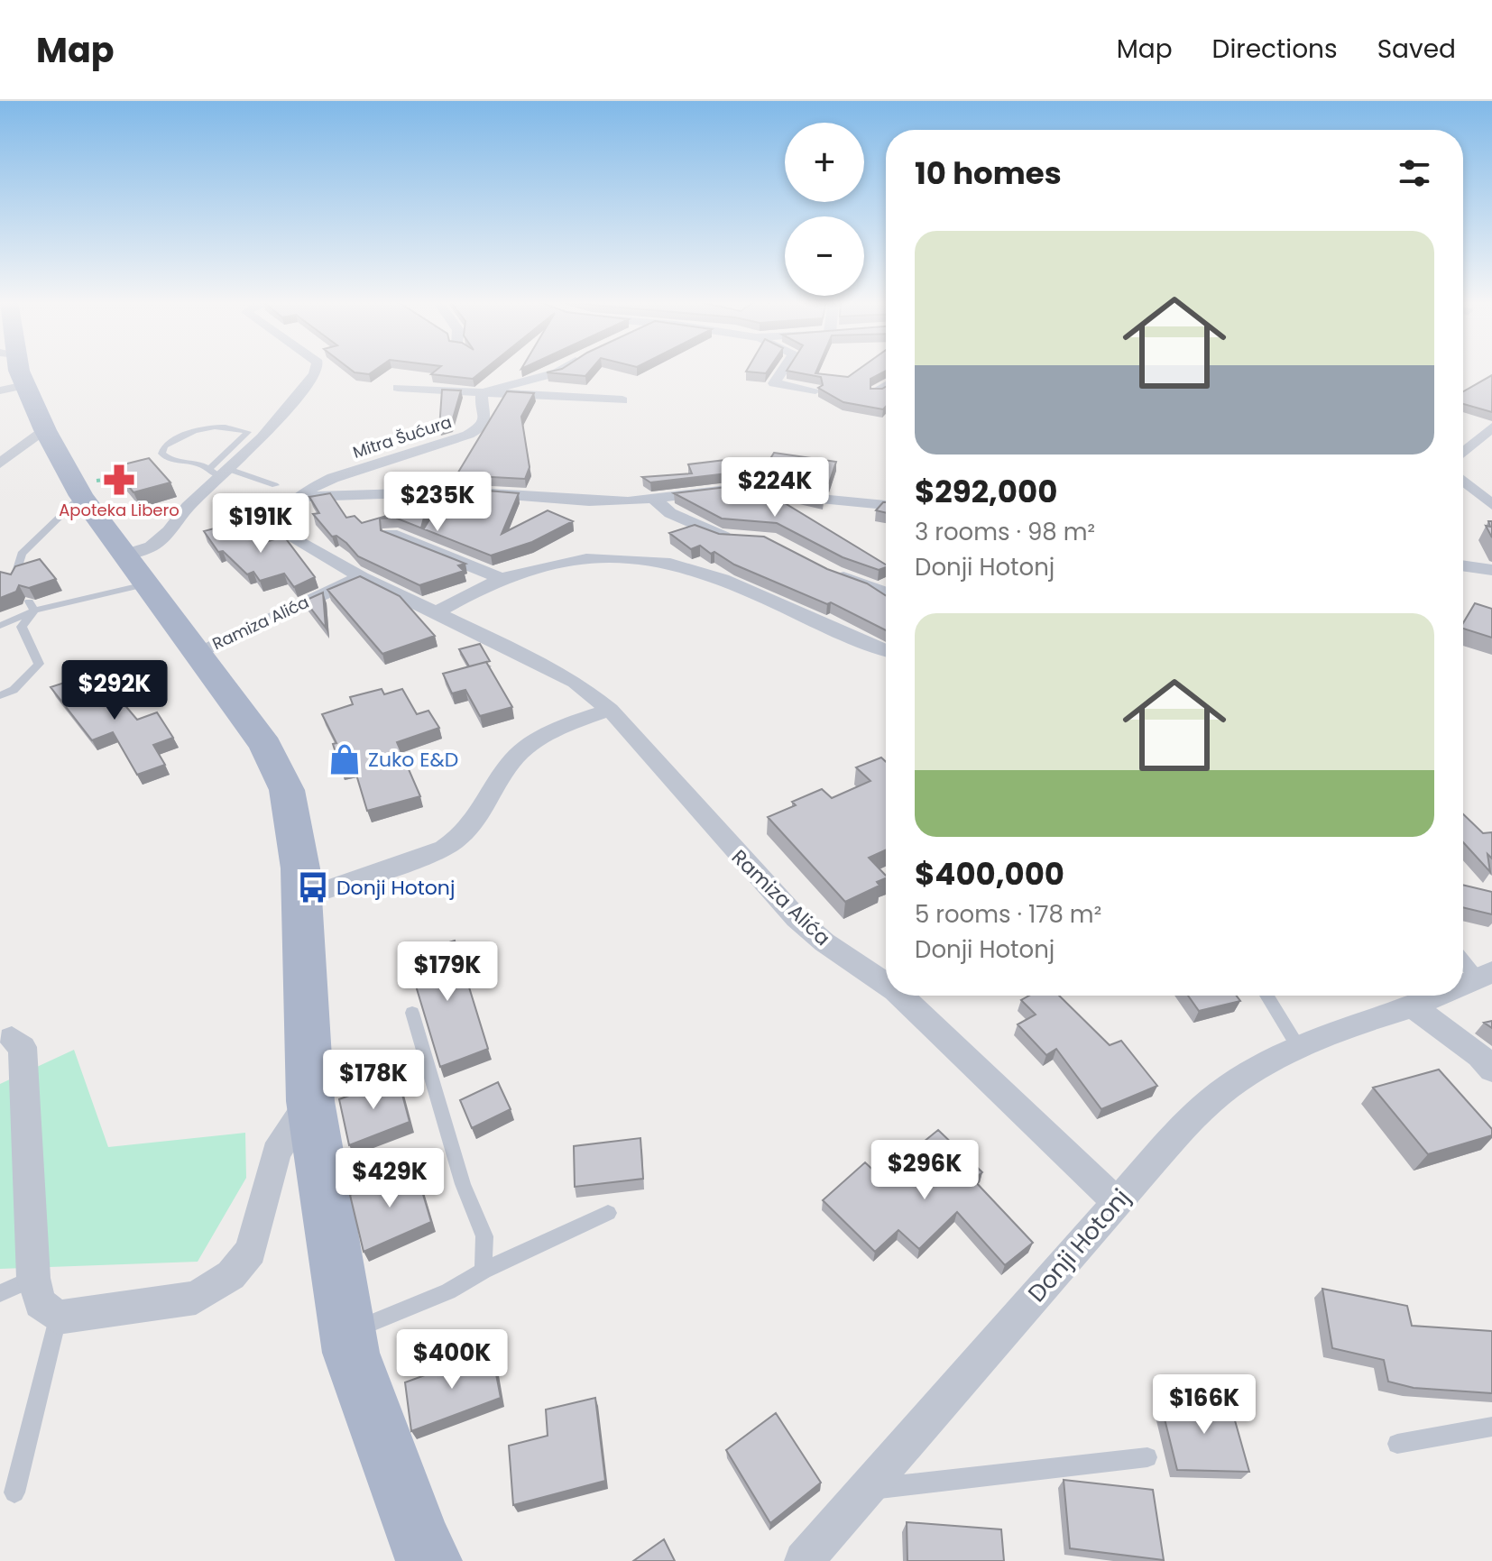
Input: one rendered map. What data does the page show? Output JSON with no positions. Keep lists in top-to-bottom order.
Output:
{
  "streets": {
    "street": ["Mitra Šućura", "Ramiza Alića", "Donji Hotonj"]
  },
  "crossings": [
    ["Mitra Šućura", "Ramiza Alića"],
    ["Ramiza Alića", "Donji Hotonj"]
  ],
  "places": {
    "pharmacy": ["Apoteka Libero"],
    "shop": ["Zuko E&D"],
    "bus stop": ["Donji Hotonj"]
  },
  "page": {
    "header": "Map",
    "nav": ["Map", "Directions", "Saved"],
    "map_buttons": ["+", "−"],
    "heading": "10 homes",
    "list": [
      {
        "name": "$292,000",
        "note": "3 rooms · 98 m² · Donji Hotonj"
      },
      {
        "name": "$400,000",
        "note": "5 rooms · 178 m² · Donji Hotonj"
      }
    ],
    "price": [
      "$224K",
      "$235K",
      "$191K",
      "$292K",
      "$179K",
      "$178K",
      "$296K",
      "$429K",
      "$400K",
      "$166K"
    ]
  }
}
